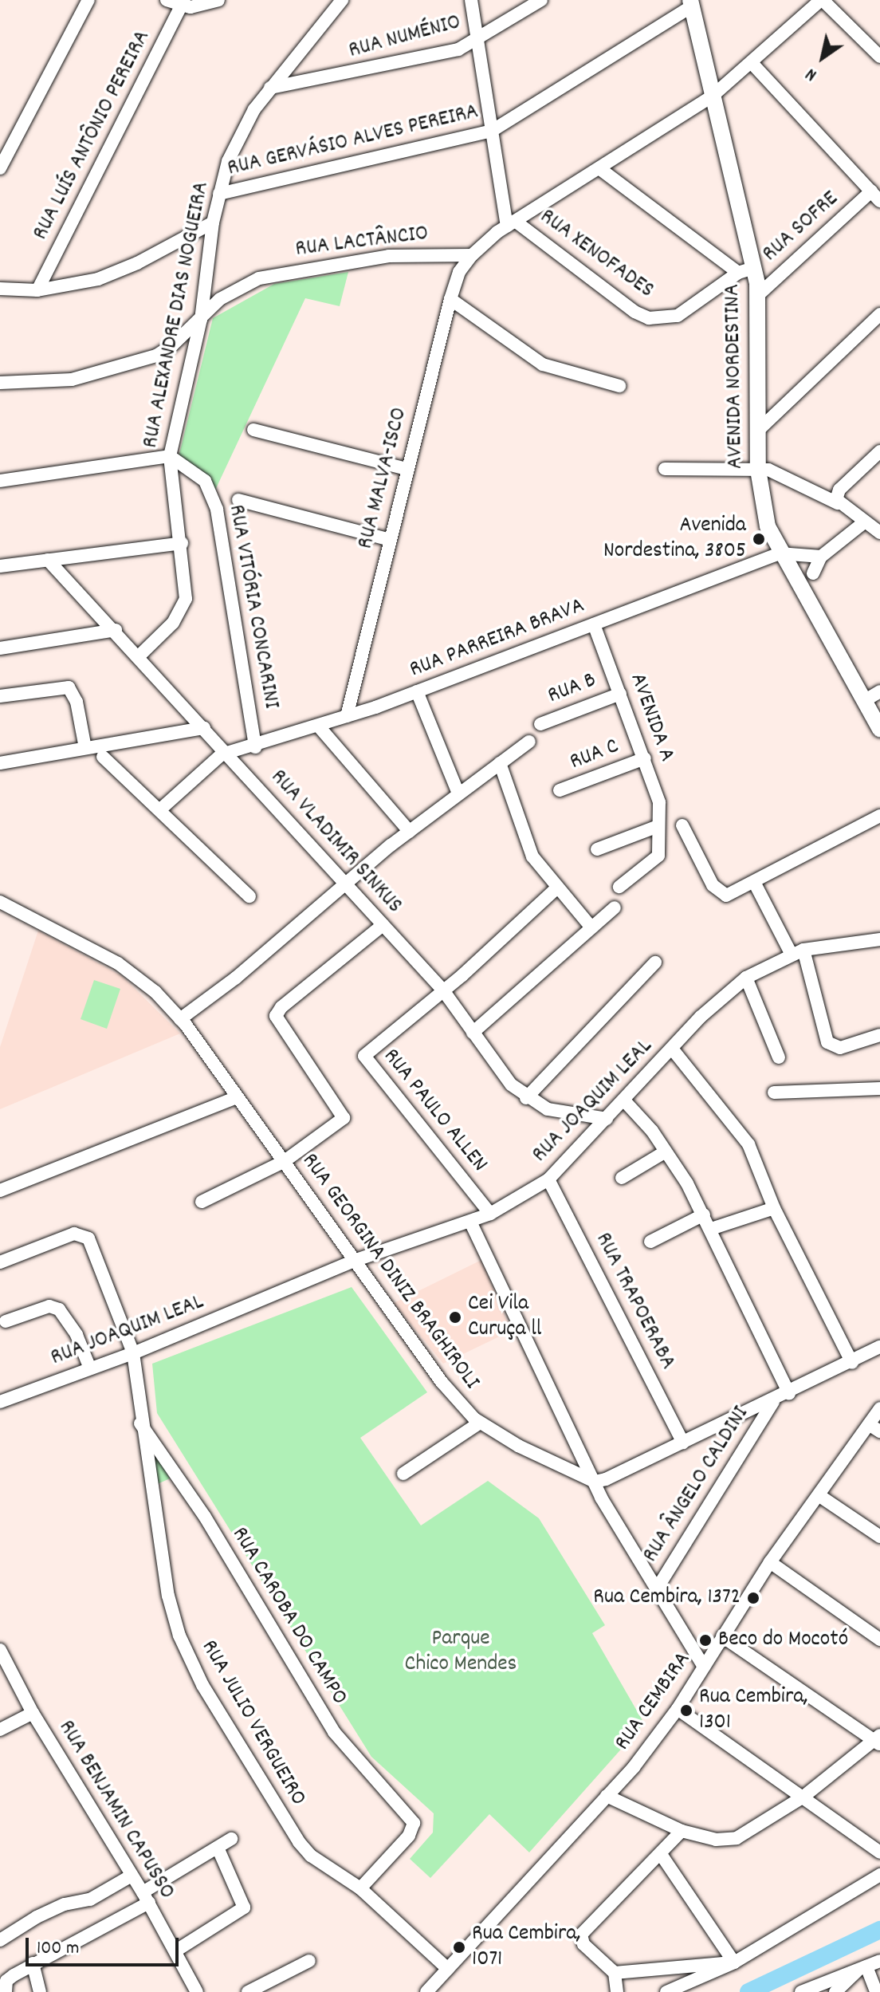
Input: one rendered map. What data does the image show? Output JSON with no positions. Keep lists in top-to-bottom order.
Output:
{
  "streets": {
    "main road": ["AVENIDA NORDESTINA"],
    "street": [
      "RUA NUMÉNIO",
      "RUA LUÍS ANTÔNIO PEREIRA",
      "RUA GERVÁSIO ALVES PEREIRA",
      "RUA SOFRE",
      "RUA LACTÂNCIO",
      "RUA XENOFADES",
      "RUA ALEXANDRE DIAS NOGUEIRA",
      "RUA MALVA-ISCO",
      "RUA VITÓRIA CONCARINI",
      "RUA PARREIRA BRAVA",
      "RUA B",
      "AVENIDA A",
      "RUA C",
      "RUA VLADIMIR SINKUS",
      "RUA JOAQUIM LEAL",
      "RUA PAULO ALLEN",
      "RUA GEORGINA DINIZ BRAGHIROLI",
      "RUA TRAPOERABA",
      "RUA ÂNGELO CALDINI",
      "RUA CAROBA DO CAMPO",
      "RUA CEMBIRA",
      "RUA JULIO VERGUEIRO",
      "RUA BENJAMIN CAPUSSO"
    ]
  },
  "crossings": [
    ["RUA NUMÉNIO", "RUA XENOFADES"],
    ["RUA NUMÉNIO", "RUA ALEXANDRE DIAS NOGUEIRA"],
    ["RUA GERVÁSIO ALVES PEREIRA", "RUA XENOFADES"],
    ["RUA GERVÁSIO ALVES PEREIRA", "RUA ALEXANDRE DIAS NOGUEIRA"],
    ["RUA GERVÁSIO ALVES PEREIRA", "AVENIDA NORDESTINA"],
    ["RUA SOFRE", "AVENIDA NORDESTINA"],
    ["RUA LACTÂNCIO", "RUA ALEXANDRE DIAS NOGUEIRA"],
    ["RUA LACTÂNCIO", "RUA MALVA-ISCO"],
    ["RUA XENOFADES", "AVENIDA NORDESTINA"],
    ["RUA ALEXANDRE DIAS NOGUEIRA", "RUA VITÓRIA CONCARINI"],
    ["RUA ALEXANDRE DIAS NOGUEIRA", "RUA VLADIMIR SINKUS"],
    ["AVENIDA NORDESTINA", "RUA PARREIRA BRAVA"],
    ["RUA MALVA-ISCO", "RUA PARREIRA BRAVA"],
    ["RUA VITÓRIA CONCARINI", "RUA PARREIRA BRAVA"],
    ["RUA PARREIRA BRAVA", "AVENIDA A"],
    ["RUA PARREIRA BRAVA", "RUA VLADIMIR SINKUS"],
    ["RUA B", "AVENIDA A"],
    ["AVENIDA A", "RUA C"],
    ["RUA VLADIMIR SINKUS", "RUA JOAQUIM LEAL"],
    ["RUA VLADIMIR SINKUS", "RUA PAULO ALLEN"],
    ["RUA JOAQUIM LEAL", "RUA PAULO ALLEN"],
    ["RUA JOAQUIM LEAL", "RUA GEORGINA DINIZ BRAGHIROLI"],
    ["RUA JOAQUIM LEAL", "RUA TRAPOERABA"],
    ["RUA JOAQUIM LEAL", "RUA JULIO VERGUEIRO"],
    ["RUA CAROBA DO CAMPO", "RUA JULIO VERGUEIRO"],
    ["RUA CEMBIRA", "RUA JULIO VERGUEIRO"]
  ],
  "parks": ["Parque Chico Mendes"],
  "places": [
    "Avenida Nordestina, 3805",
    "Cei Vila Curuça ll",
    "Rua Cembira, 1372",
    "Beco do Mocotó",
    "Rua Cembira, 1301",
    "Rua Cembira, 1071"
  ],
  "scale_bar": "100 m",
  "north": "bottom left"
}
